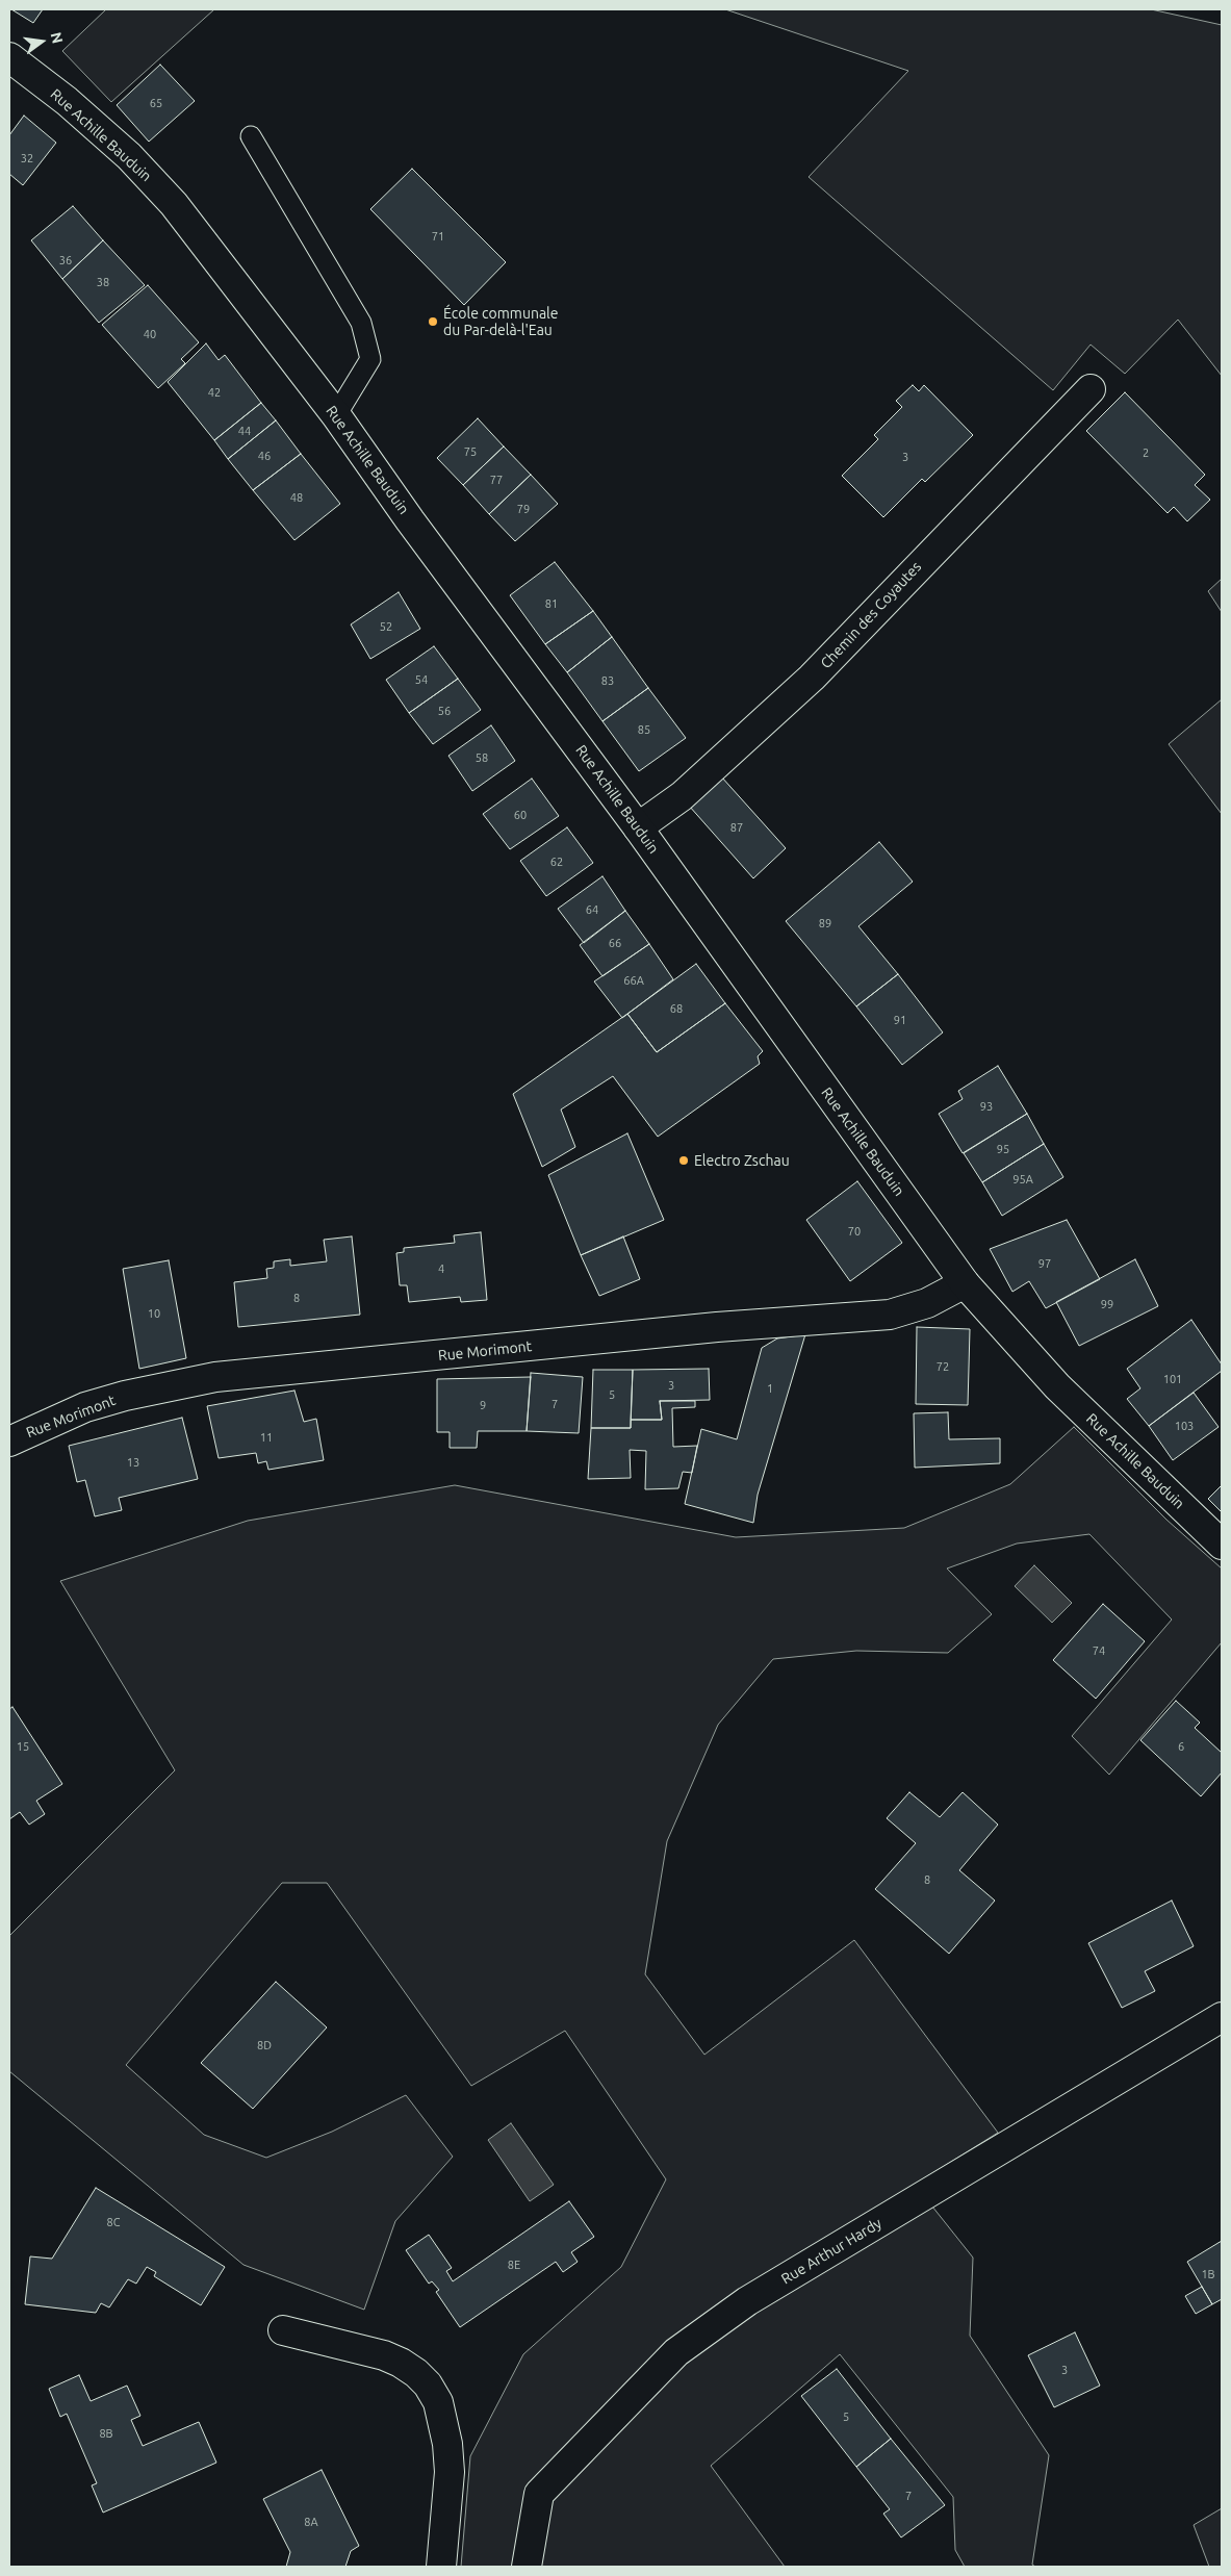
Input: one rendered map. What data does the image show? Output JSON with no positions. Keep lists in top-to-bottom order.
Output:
{
  "streets": {
    "street": [
      "Rue Achille Bauduin",
      "Chemin des Coyautes",
      "Rue Morimont",
      "Rue Arthur Hardy"
    ]
  },
  "crossings": [
    ["Rue Achille Bauduin", "Chemin des Coyautes"],
    ["Rue Achille Bauduin", "Rue Morimont"]
  ],
  "places": ["École communale du Par-delà-l'Eau", "Electro Zschau"],
  "house_numbers": [
    "65",
    "32",
    "71",
    "36",
    "38",
    "40",
    "42",
    "44",
    "75",
    "2",
    "46",
    "3",
    "77",
    "48",
    "79",
    "81",
    "52",
    "54",
    "83",
    "56",
    "85",
    "58",
    "60",
    "87",
    "62",
    "64",
    "89",
    "66",
    "66A",
    "68",
    "91",
    "93",
    "95",
    "95A",
    "70",
    "97",
    "4",
    "8",
    "99",
    "10",
    "72",
    "101",
    "3",
    "1",
    "5",
    "7",
    "9",
    "103",
    "11",
    "13",
    "74",
    "15",
    "6",
    "8",
    "8D",
    "8C",
    "8E",
    "1B",
    "3",
    "5",
    "8B",
    "7",
    "8A"
  ],
  "north": "right"
}
